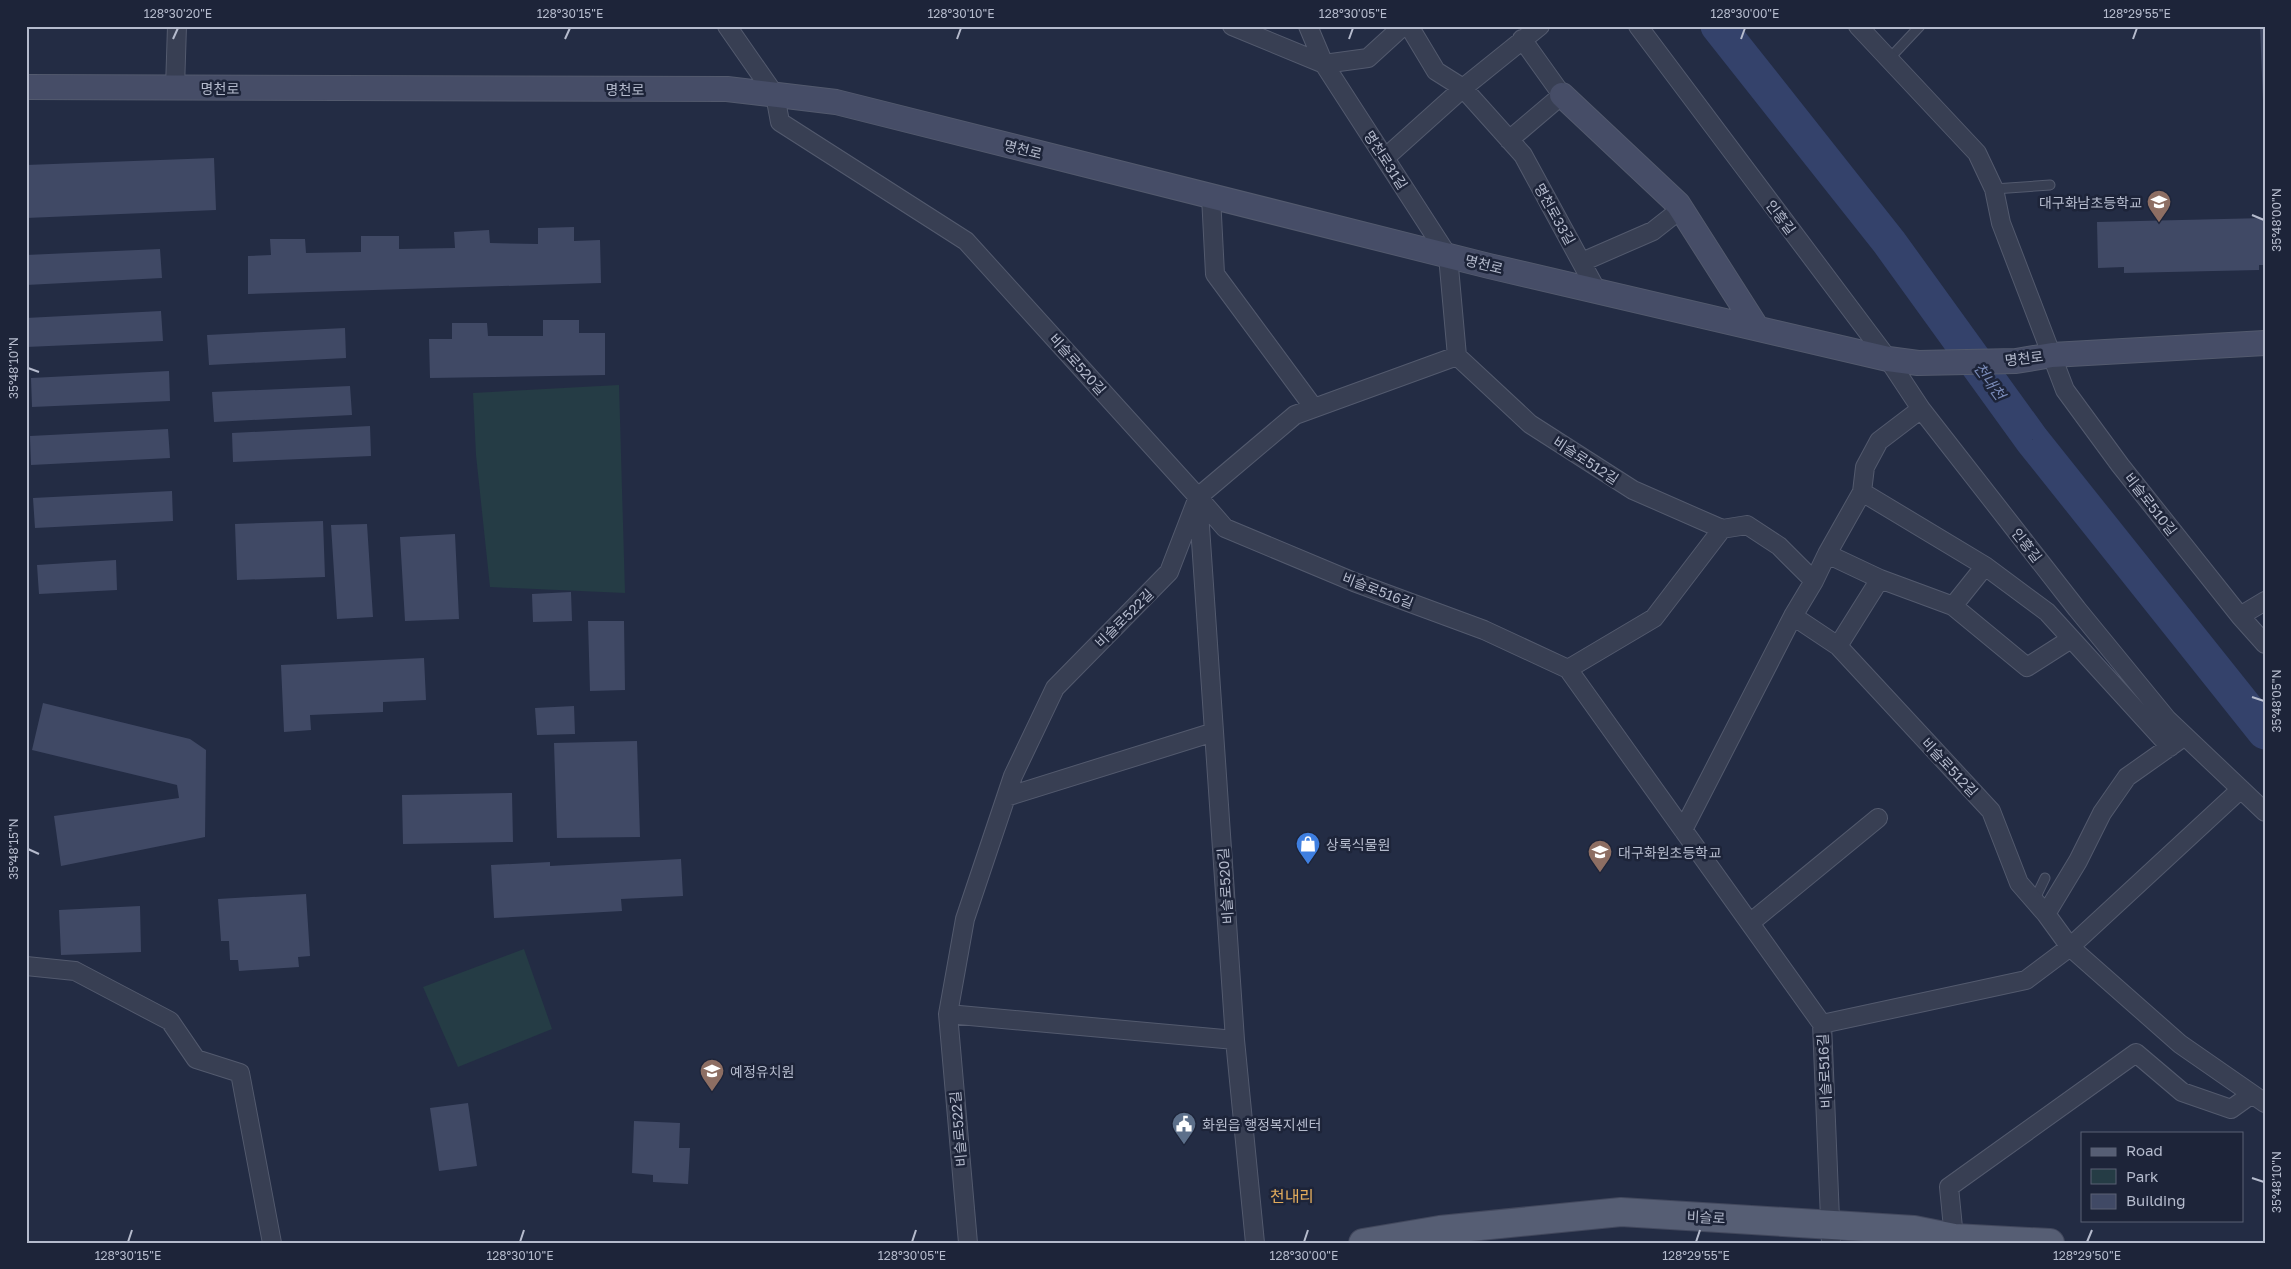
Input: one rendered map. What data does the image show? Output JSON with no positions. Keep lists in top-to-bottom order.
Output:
{
  "streets": {
    "main road": ["비슬로"],
    "street": [
      "명천로",
      "명천로31길",
      "명천로33길",
      "인흥길",
      "비슬로520길",
      "비슬로512길",
      "비슬로510길",
      "비슬로516길",
      "비슬로522길"
    ]
  },
  "crossings": [
    ["명천로", "명천로31길"],
    ["명천로", "명천로33길"],
    ["명천로", "인흥길"],
    ["명천로", "비슬로520길"],
    ["명천로", "비슬로510길"],
    ["비슬로520길", "비슬로516길"],
    ["비슬로520길", "비슬로522길"],
    ["비슬로512길", "비슬로522길"],
    ["비슬로512길", "비슬로"],
    ["비슬로516길", "비슬로522길"],
    ["비슬로516길", "비슬로"]
  ],
  "districts": ["천내리"],
  "water": ["천내천"],
  "places": {
    "school or university": ["대구화남초등학교", "대구화원초등학교", "예정유치원"],
    "shop": ["상록식물원"],
    "public building": ["화원읍 행정복지센터"]
  },
  "legend": ["Road", "Park", "Building"],
  "coordinates": [
    "128°30'20\"E",
    "128°30'15\"E",
    "128°30'10\"E",
    "128°30'05\"E",
    "128°30'00\"E",
    "128°29'55\"E",
    "35°48'00\"N",
    "35°48'10\"N",
    "35°48'05\"N",
    "35°48'15\"N",
    "128°29'50\"E"
  ]
}
